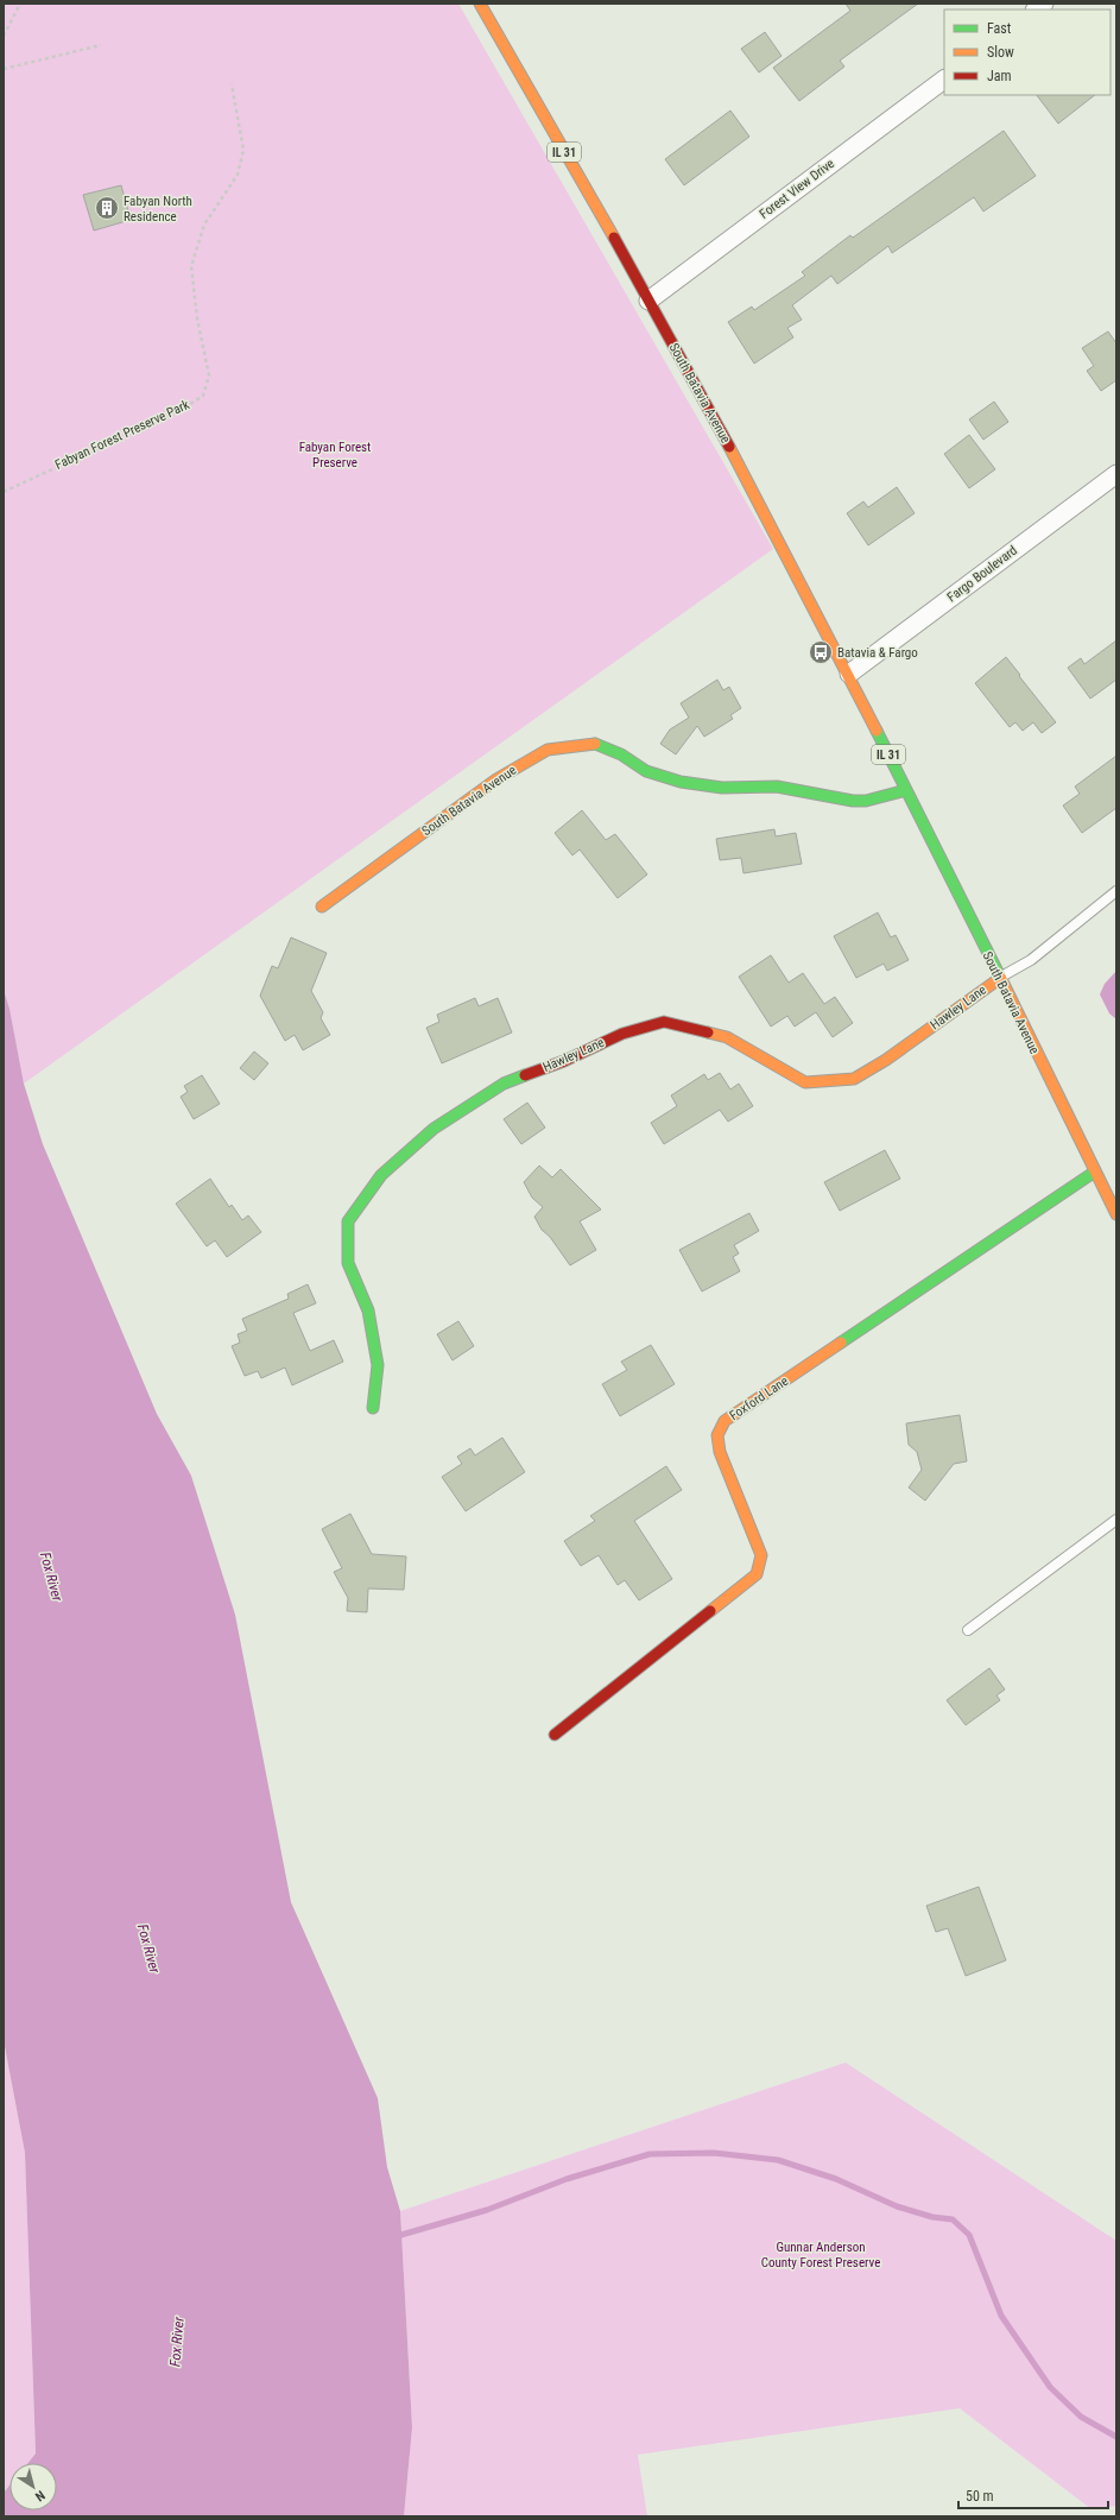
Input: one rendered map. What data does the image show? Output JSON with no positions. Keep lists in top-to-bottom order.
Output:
{
  "streets": {
    "street": [
      "IL 31",
      "Forest View Drive",
      "South Batavia Avenue",
      "Fargo Boulevard",
      "Hawley Lane",
      "Foxford Lane"
    ],
    "path": ["Fabyan Forest Preserve Park"]
  },
  "crossings": [
    ["Forest View Drive", "South Batavia Avenue"],
    ["South Batavia Avenue", "Fargo Boulevard"],
    ["South Batavia Avenue", "Hawley Lane"],
    ["South Batavia Avenue", "Foxford Lane"]
  ],
  "water": ["Fox River"],
  "parks": ["Fabyan Forest Preserve", "Gunnar Anderson County Forest Preserve"],
  "places": {
    "building": ["Fabyan North Residence"],
    "bus stop": ["Batavia & Fargo"]
  },
  "legend": ["Fast", "Slow", "Jam"],
  "scale_bar": "50 m",
  "north": "bottom right"
}
